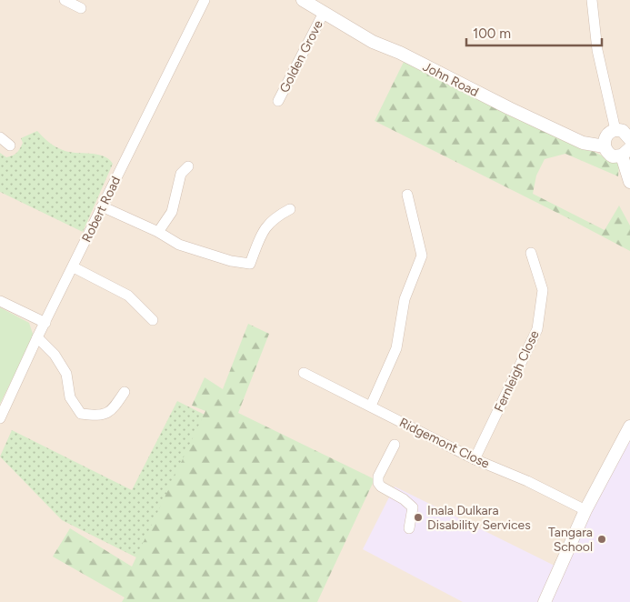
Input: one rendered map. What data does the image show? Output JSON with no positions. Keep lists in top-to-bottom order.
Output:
{
  "streets": {
    "street": [
      "Golden Grove",
      "John Road",
      "Robert Road",
      "Fernleigh Close",
      "Ridgemont Close"
    ]
  },
  "crossings": [
    ["Golden Grove", "John Road"],
    ["Fernleigh Close", "Ridgemont Close"]
  ],
  "places": ["Inala Dulkara Disability Services", "Tangara School"],
  "scale_bar": "100 m"
}
